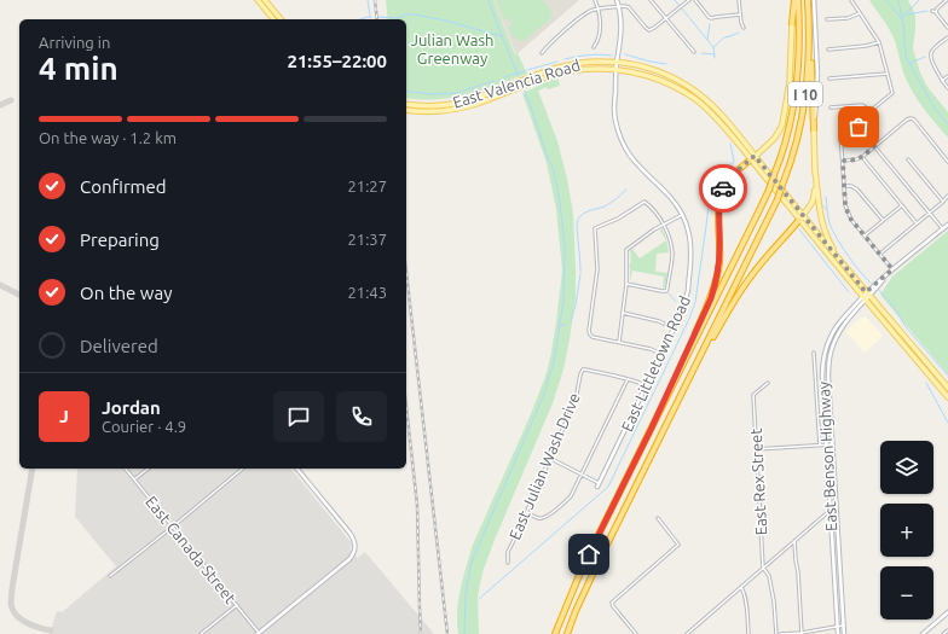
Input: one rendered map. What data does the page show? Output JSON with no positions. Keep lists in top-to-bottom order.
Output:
{
  "streets": {
    "highway": ["I 10"],
    "main road": ["East Valencia Road"],
    "street": [
      "East Littletown Road",
      "East Benson Highway",
      "East Julian Wash Drive",
      "East Rex Street",
      "East Canada Street"
    ]
  },
  "crossings": [
    ["East Valencia Road", "East Littletown Road"],
    ["East Valencia Road", "East Benson Highway"]
  ],
  "parks": ["Julian Wash Greenway"],
  "page": {
    "heading": ["4 min", "Arriving in", "21:55–22:00"],
    "panel": ["Jordan", "Courier · 4.9"],
    "bar": "On the way · 1.2 km",
    "list": [
      ["Confirmed", "21:27"],
      ["Preparing", "21:37"],
      ["On the way", "21:43"],
      "Delivered"
    ],
    "round": "J",
    "map_buttons": ["+", "−"]
  }
}
